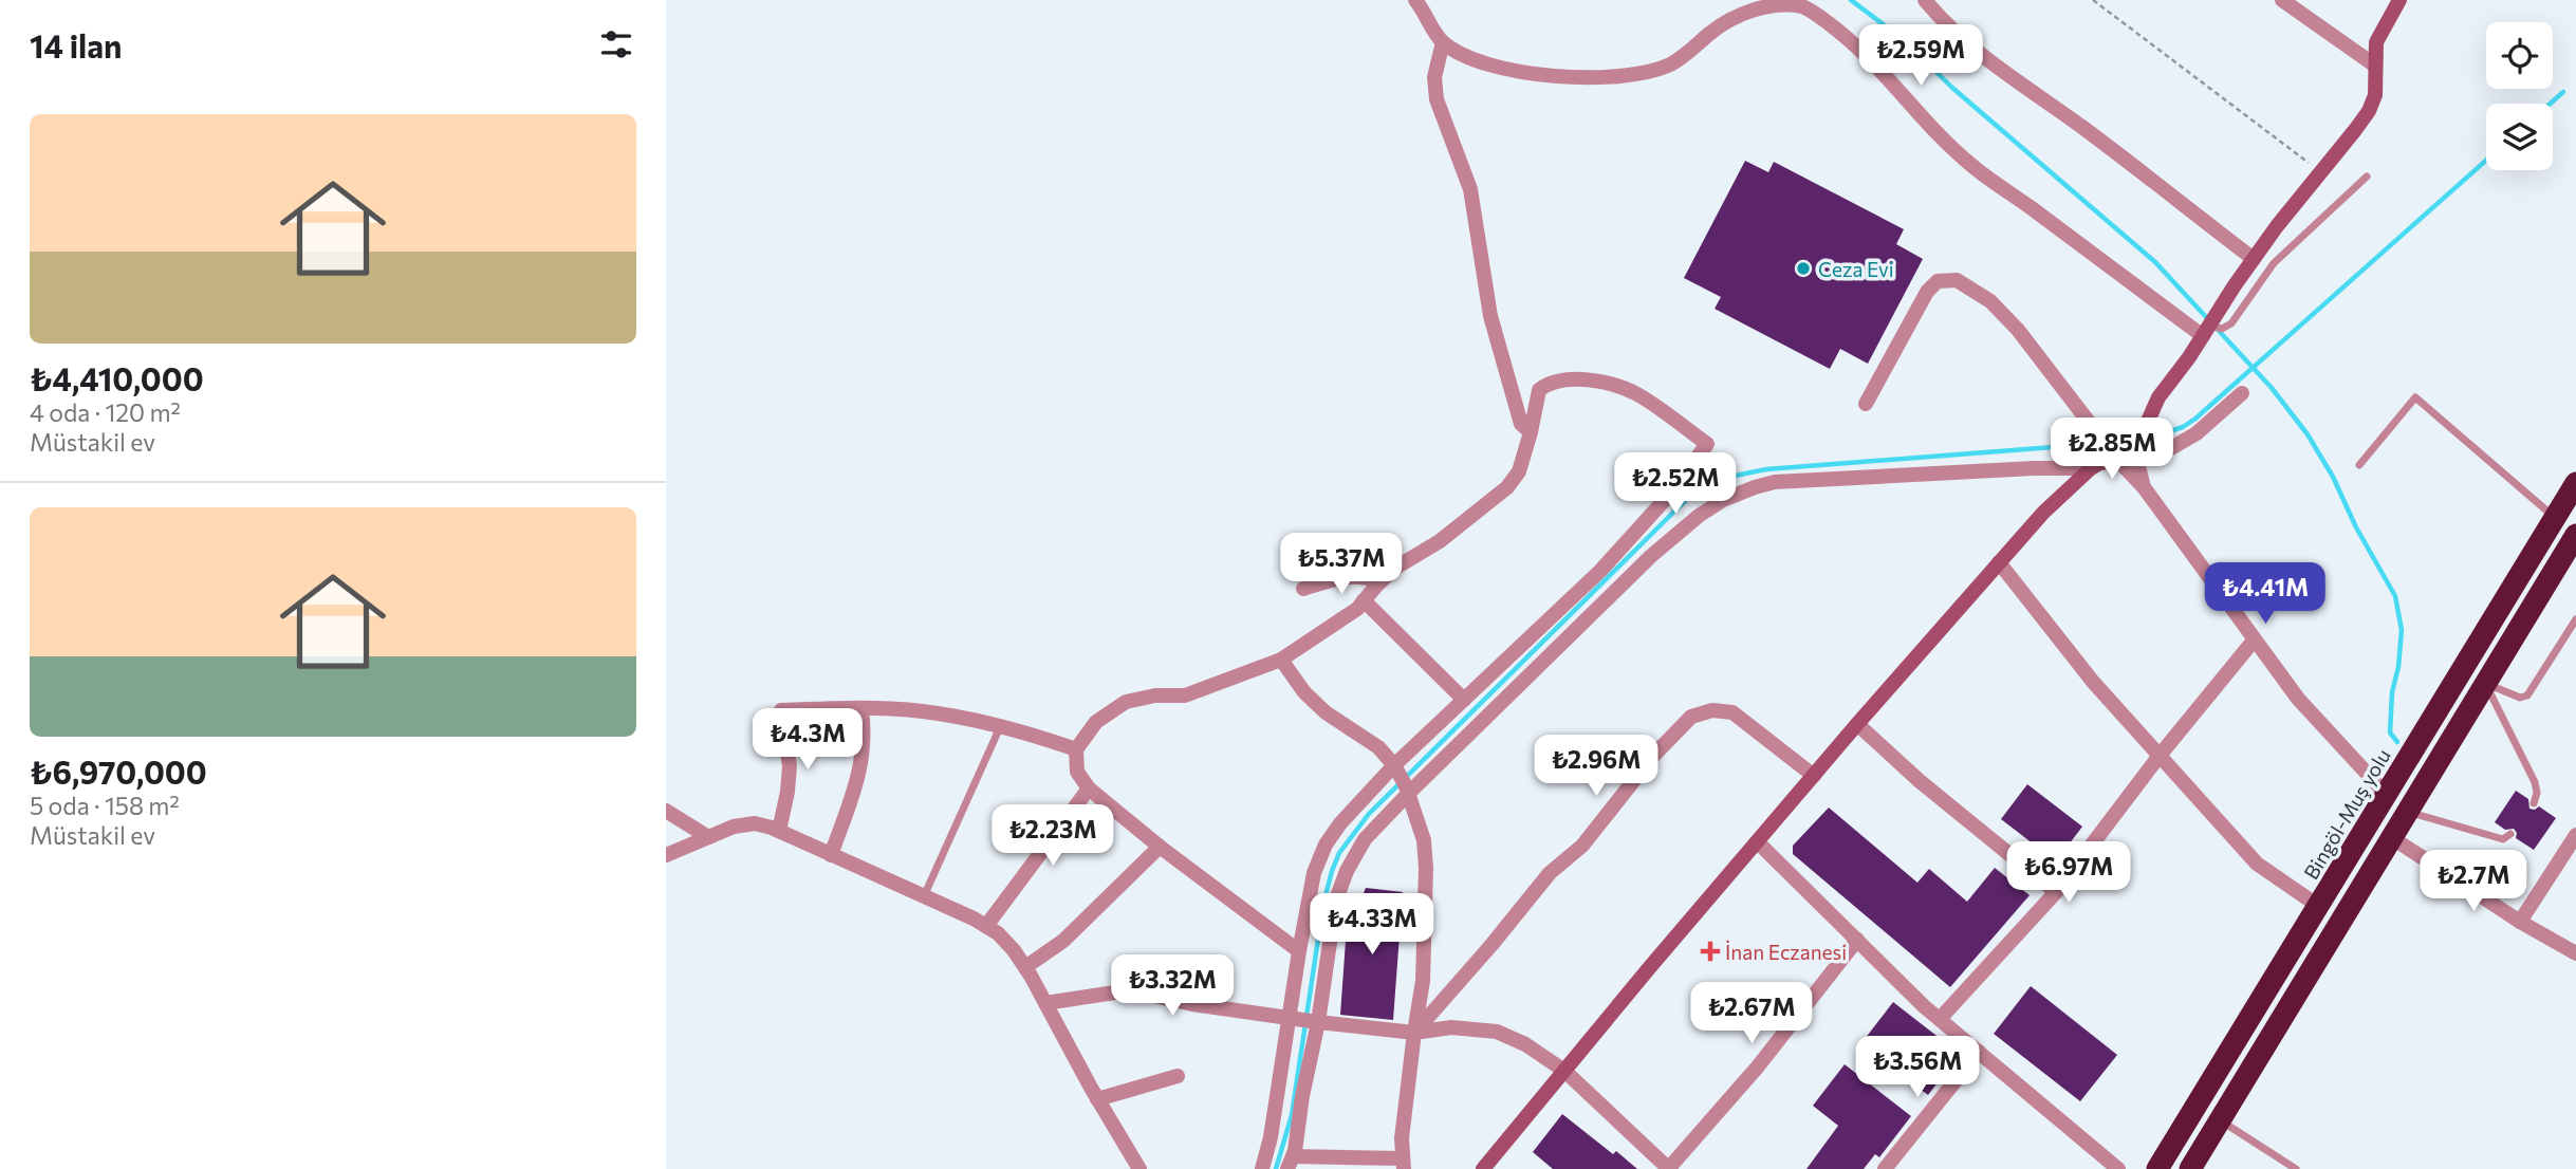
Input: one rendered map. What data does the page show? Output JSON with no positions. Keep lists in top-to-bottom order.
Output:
{
  "streets": {
    "highway": ["Bingöl-Muş yolu"]
  },
  "places": {
    "other": ["Ceza Evi"],
    "health": ["İnan Eczanesi"]
  },
  "page": {
    "heading": "14 ilan",
    "price": [
      "₺2.59M",
      "₺2.85M",
      "₺2.52M",
      "₺5.37M",
      "₺4.41M",
      "₺4.3M",
      "₺2.96M",
      "₺2.23M",
      "₺6.97M",
      "₺2.7M",
      "₺4.33M",
      "₺3.32M",
      "₺2.67M",
      "₺3.56M"
    ],
    "list": [
      {
        "name": "₺4,410,000",
        "note": "4 oda · 120 m² · Müstakil ev"
      },
      {
        "name": "₺6,970,000",
        "note": "5 oda · 158 m² · Müstakil ev"
      }
    ]
  }
}
